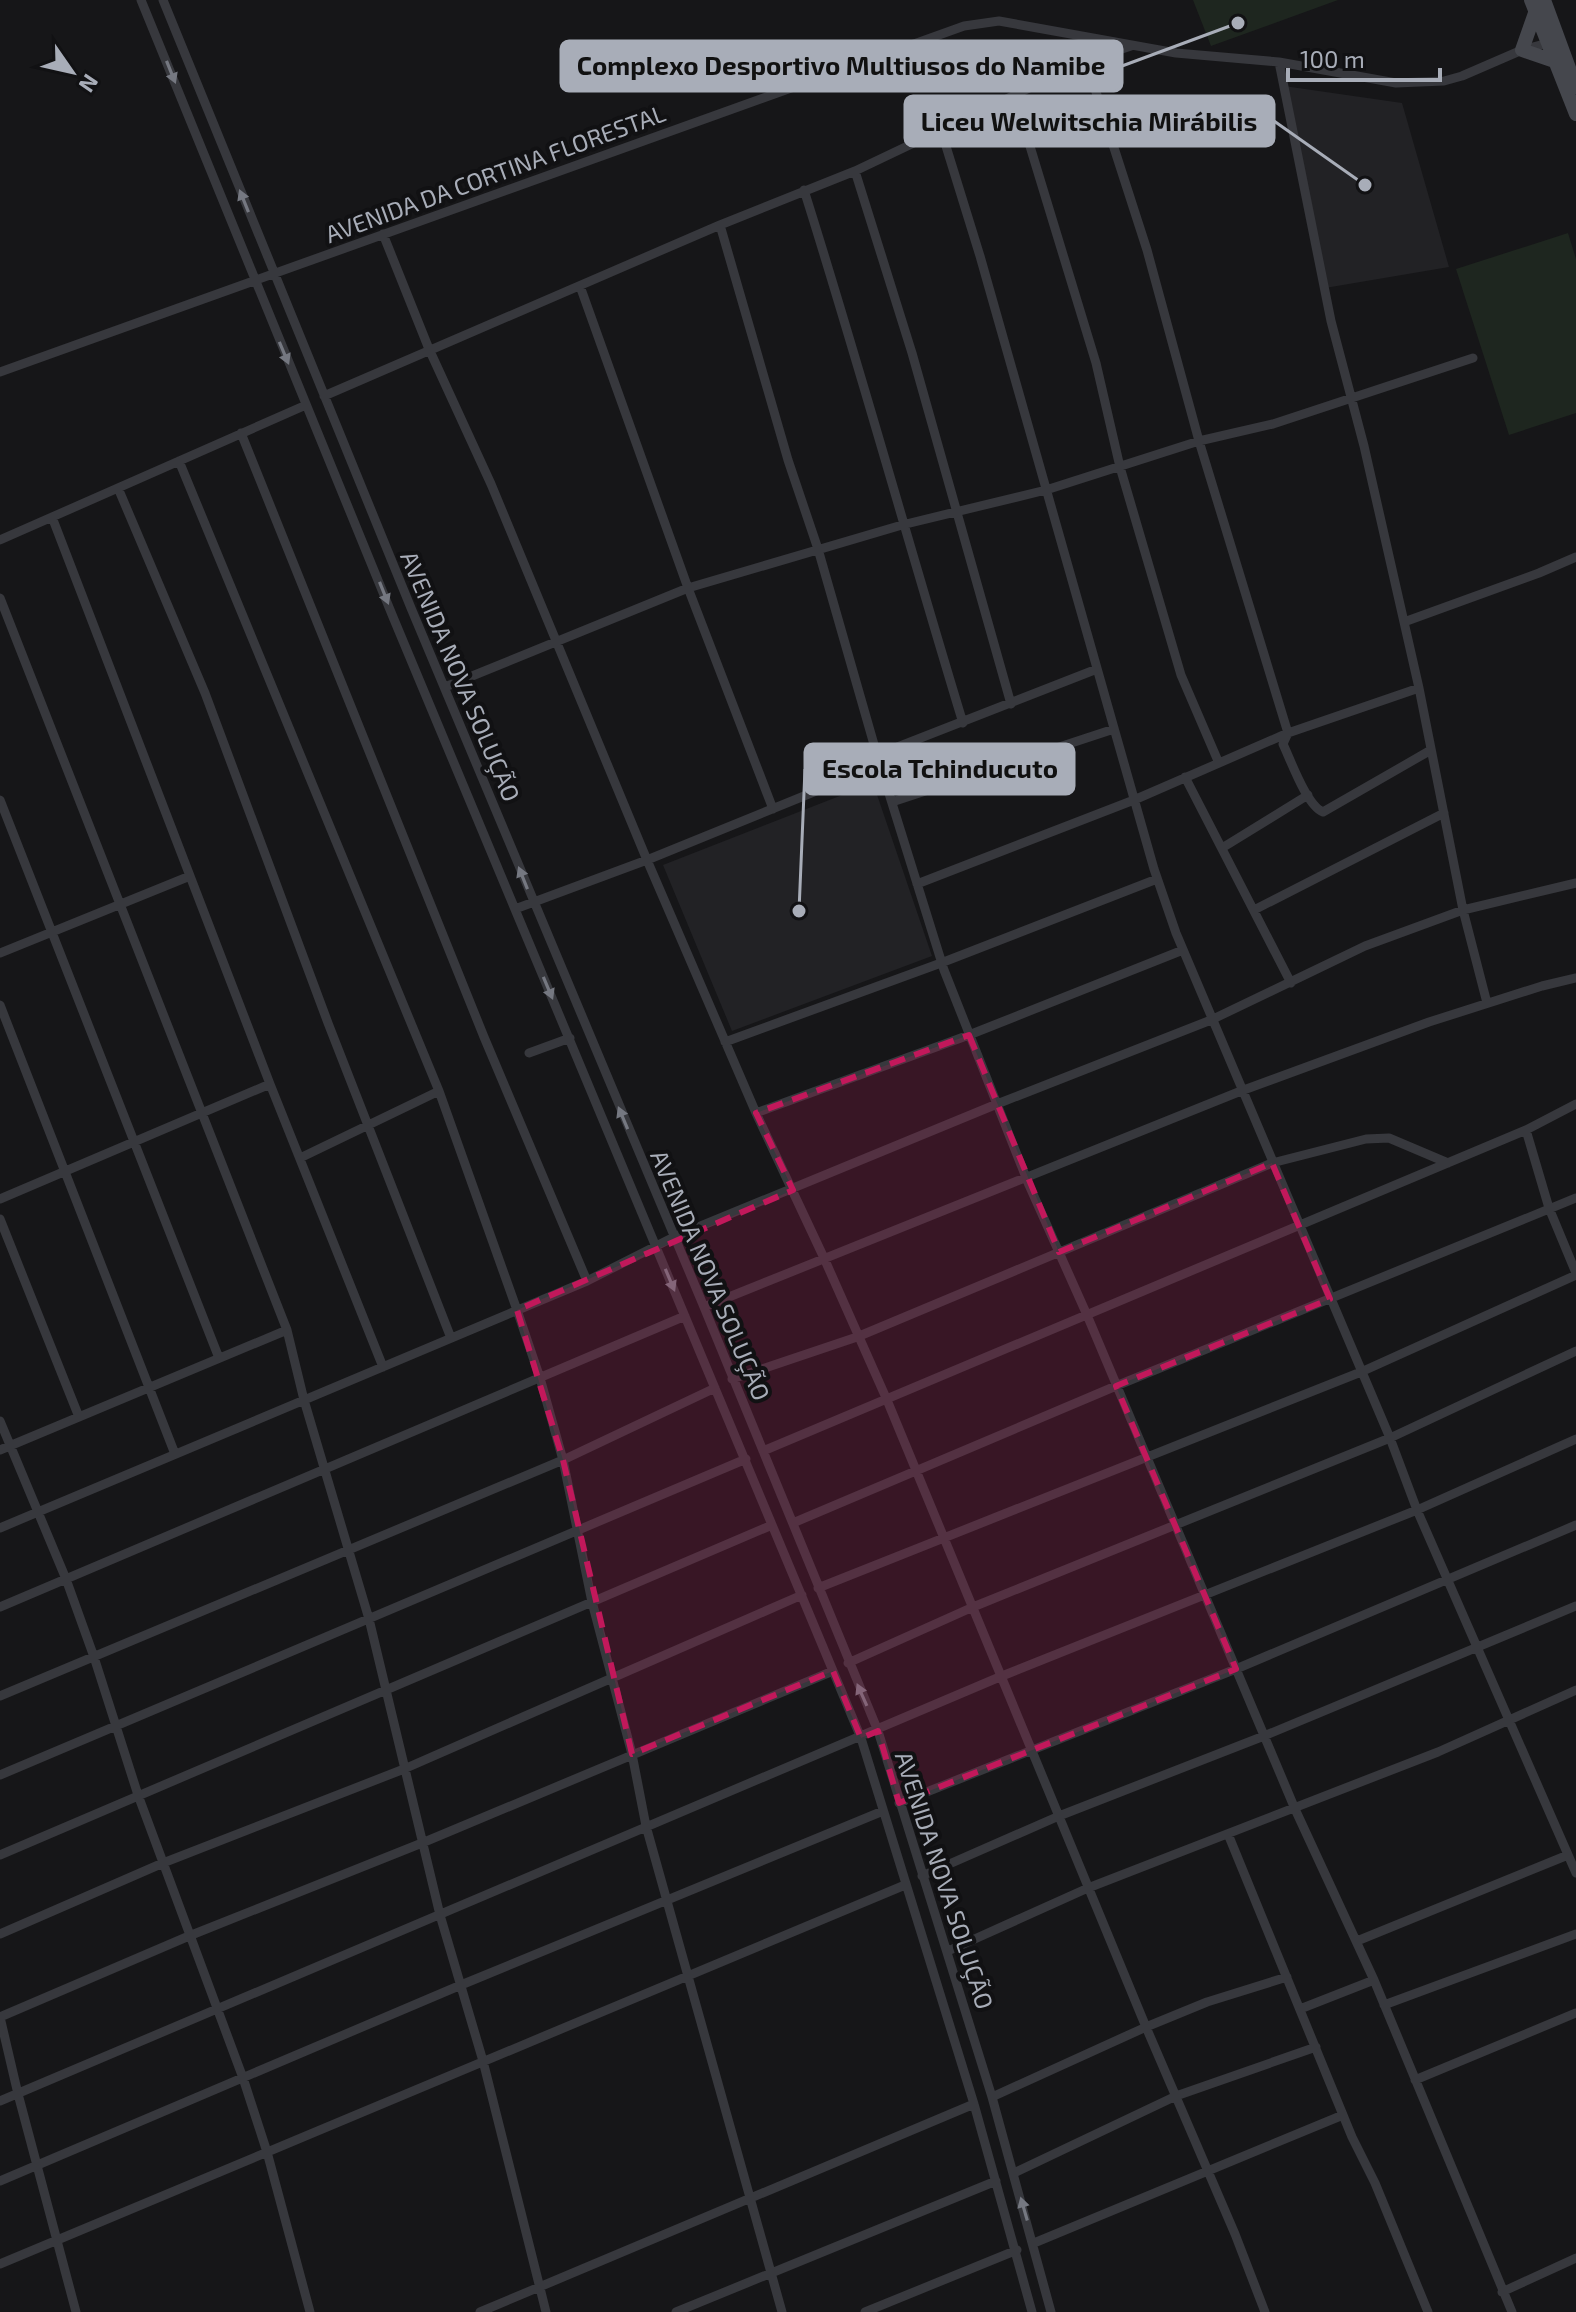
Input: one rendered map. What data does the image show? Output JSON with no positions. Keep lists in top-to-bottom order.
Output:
{
  "streets": {
    "street": ["AVENIDA DA CORTINA FLORESTAL", "AVENIDA NOVA SOLUÇÃO"]
  },
  "crossings": [
    ["AVENIDA DA CORTINA FLORESTAL", "AVENIDA NOVA SOLUÇÃO"]
  ],
  "places": ["Complexo Desportivo Multiusos do Namibe", "Liceu Welwitschia Mirábilis", "Escola Tchinducuto"],
  "scale_bar": "100 m",
  "north": "bottom right"
}
